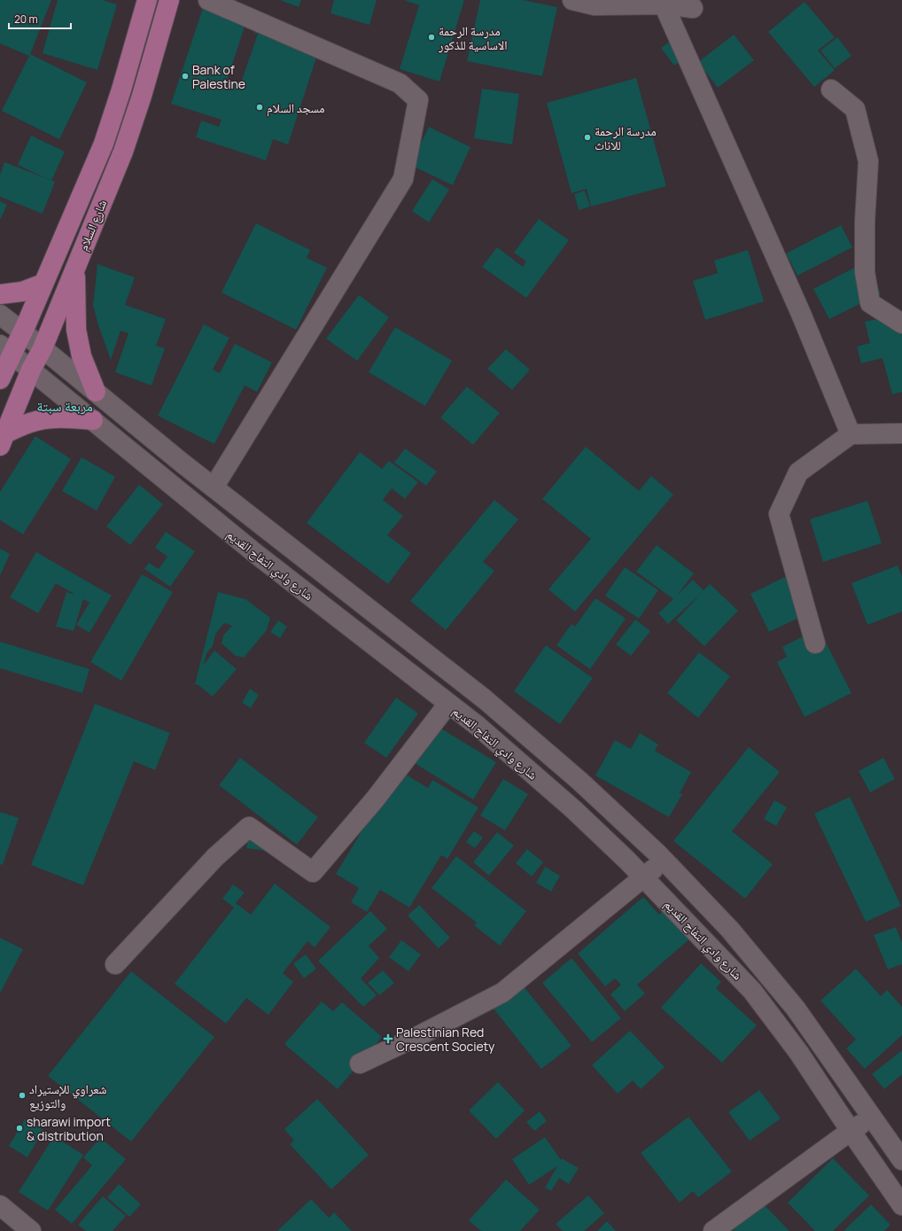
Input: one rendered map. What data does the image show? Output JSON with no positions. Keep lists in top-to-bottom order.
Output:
{
  "streets": {
    "main road": ["شارع السلام"],
    "street": ["شارع وادي التفاح القديم"]
  },
  "crossings": [
    ["شارع السلام", "شارع وادي التفاح القديم"]
  ],
  "districts": ["مربعة سبتة"],
  "places": {
    "other": [
      "مدرسة الرحمة الاساسية للذكور",
      "Bank of Palestine",
      "مسجد السلام",
      "مدرسة الرحمة للاناث",
      "شعراوي للإستيراد والتوزيع",
      "sharawi import & distribution"
    ],
    "health": ["Palestinian Red Crescent Society"]
  },
  "scale_bar": "20 m"
}
